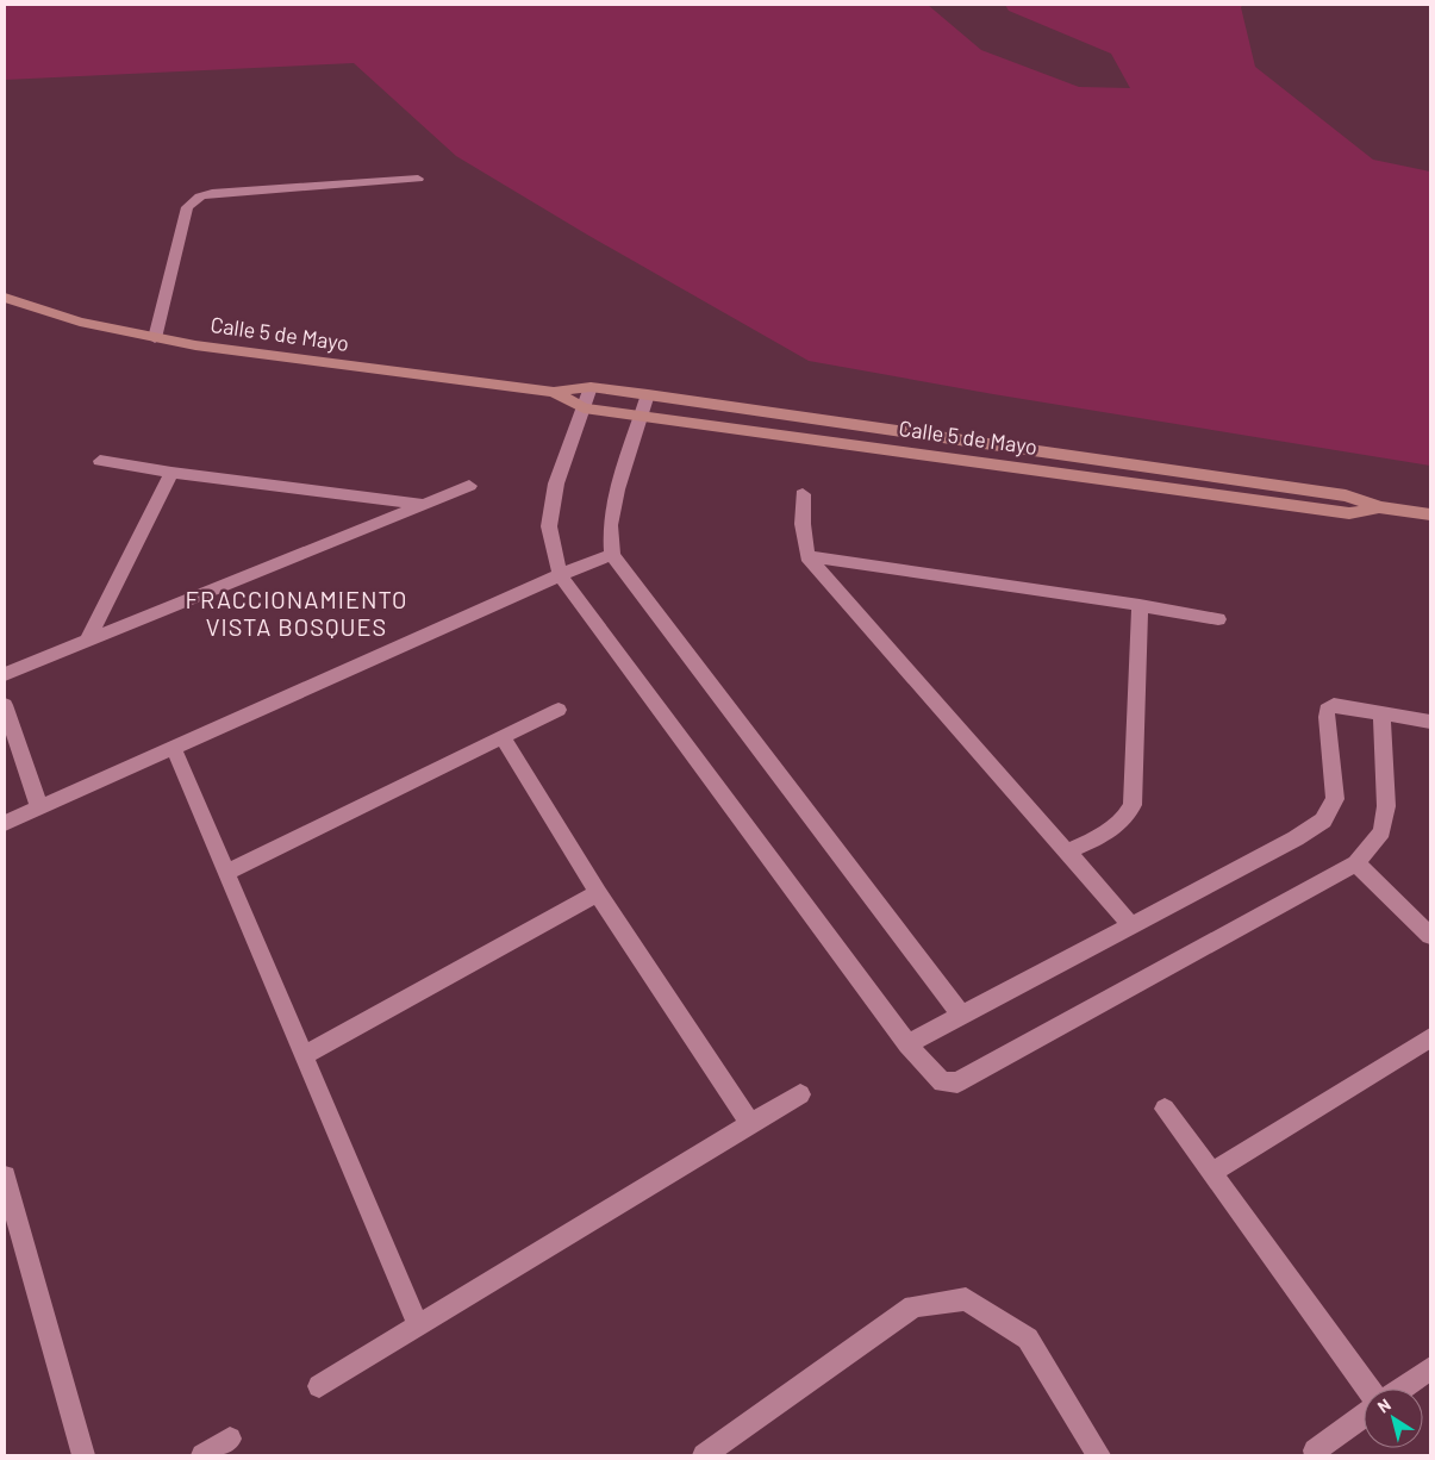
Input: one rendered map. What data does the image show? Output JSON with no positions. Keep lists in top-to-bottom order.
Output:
{
  "streets": {
    "street": ["Calle 5 de Mayo"]
  },
  "districts": ["FRACCIONAMIENTO VISTA BOSQUES"],
  "north": "top left"
}
